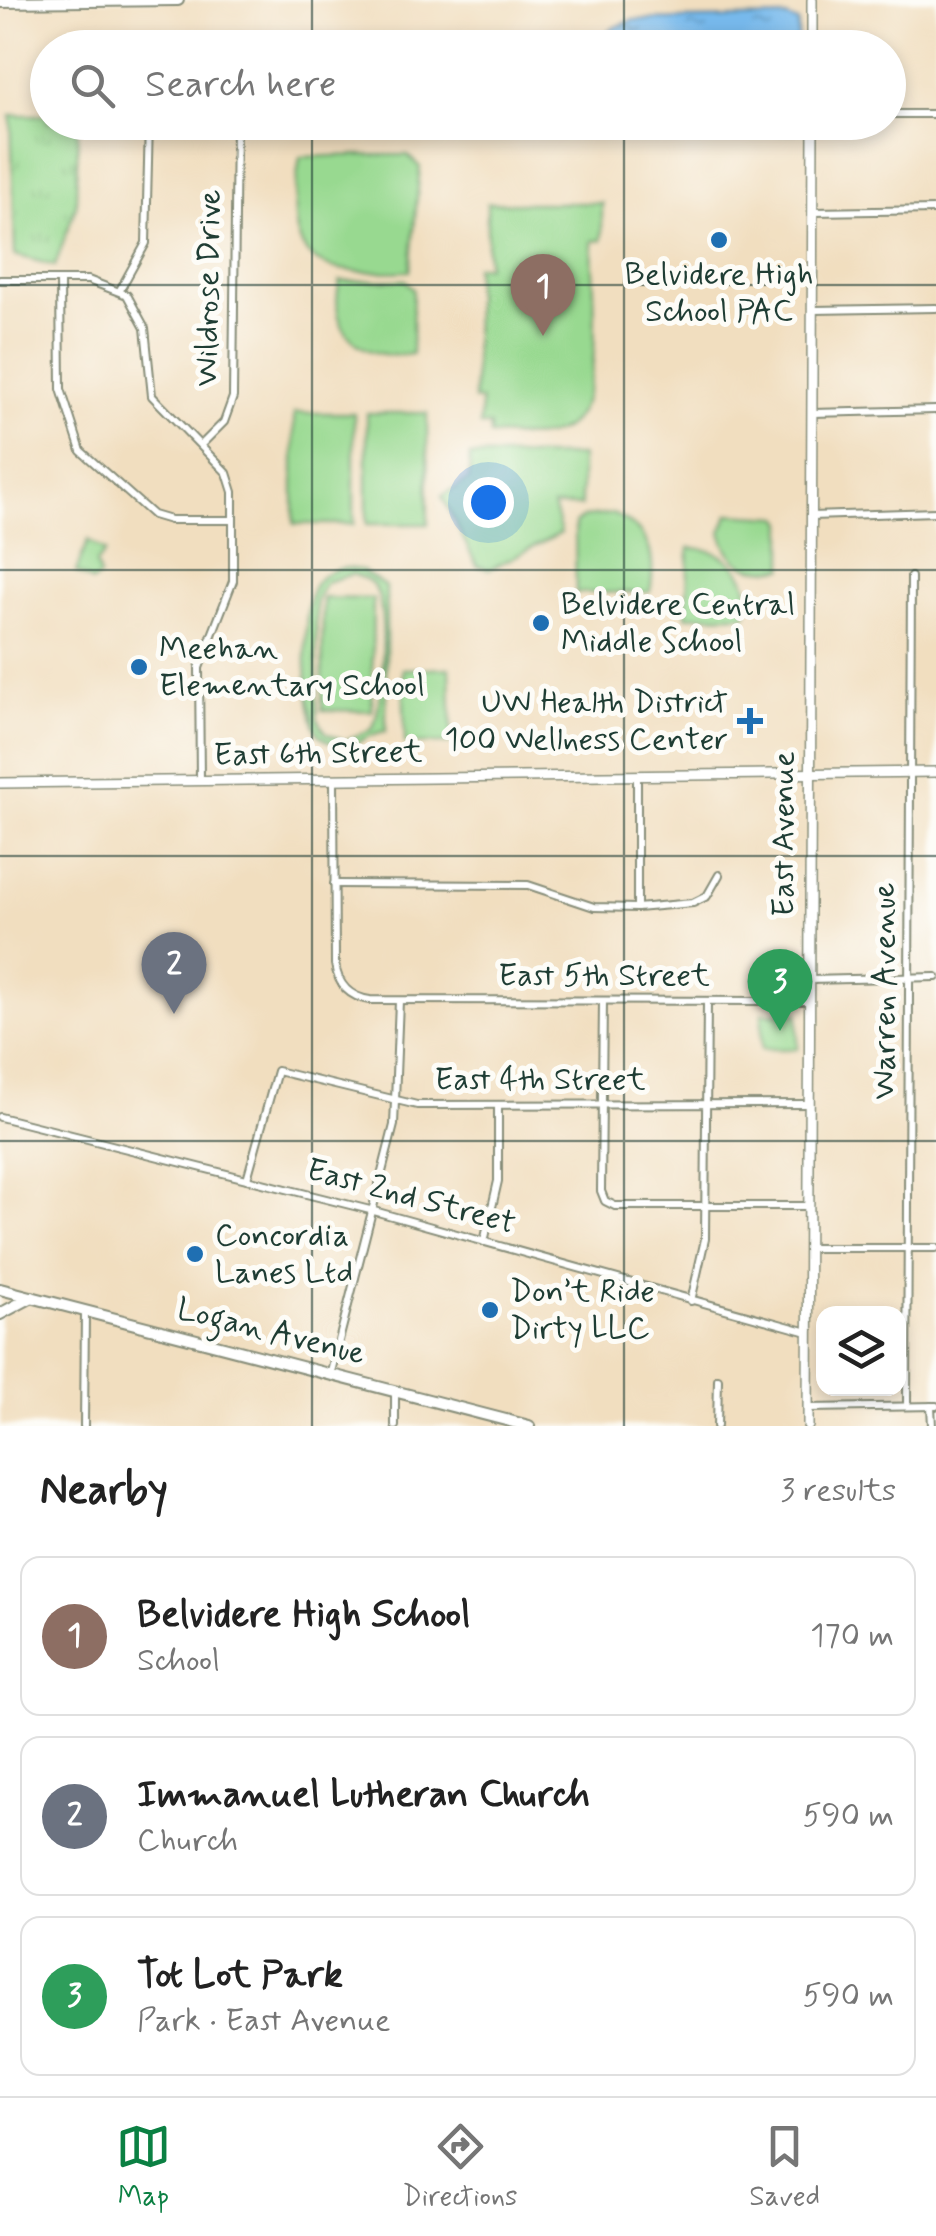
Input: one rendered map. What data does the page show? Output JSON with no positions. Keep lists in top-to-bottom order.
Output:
{
  "streets": {
    "main road": ["Logan Avenue"],
    "street": [
      "Wildrose Drive",
      "East 6th Street",
      "East Avenue",
      "East 5th Street",
      "Warren Avenue",
      "East 4th Street",
      "East 2nd Street"
    ]
  },
  "crossings": [
    ["East 6th Street", "East Avenue"],
    ["East 6th Street", "East 5th Street"],
    ["East 6th Street", "Warren Avenue"],
    ["East Avenue", "East 5th Street"],
    ["East Avenue", "East 4th Street"],
    ["East Avenue", "East 2nd Street"],
    ["East 4th Street", "East 2nd Street"]
  ],
  "places": {
    "other": [
      "Belvidere High School PAC",
      "Belvidere Central Middle School",
      "Meehan Elementary School",
      "Concordia Lanes Ltd",
      "Don’t Ride Dirty LLC"
    ],
    "health": ["UW Health District 100 Wellness Center"]
  },
  "page": {
    "search": "Search here",
    "pins": ["1", "2", "3"],
    "heading": ["Nearby", "3 results"],
    "list": [
      {
        "mark": "1",
        "name": "Belvidere High School",
        "note": "School",
        "value": "170 m"
      },
      {
        "mark": "2",
        "name": "Immanuel Lutheran Church",
        "note": "Church",
        "value": "590 m"
      },
      {
        "mark": "3",
        "name": "Tot Lot Park",
        "note": "Park · East Avenue",
        "value": "590 m"
      }
    ],
    "nav": ["Map", "Directions", "Saved"]
  }
}
